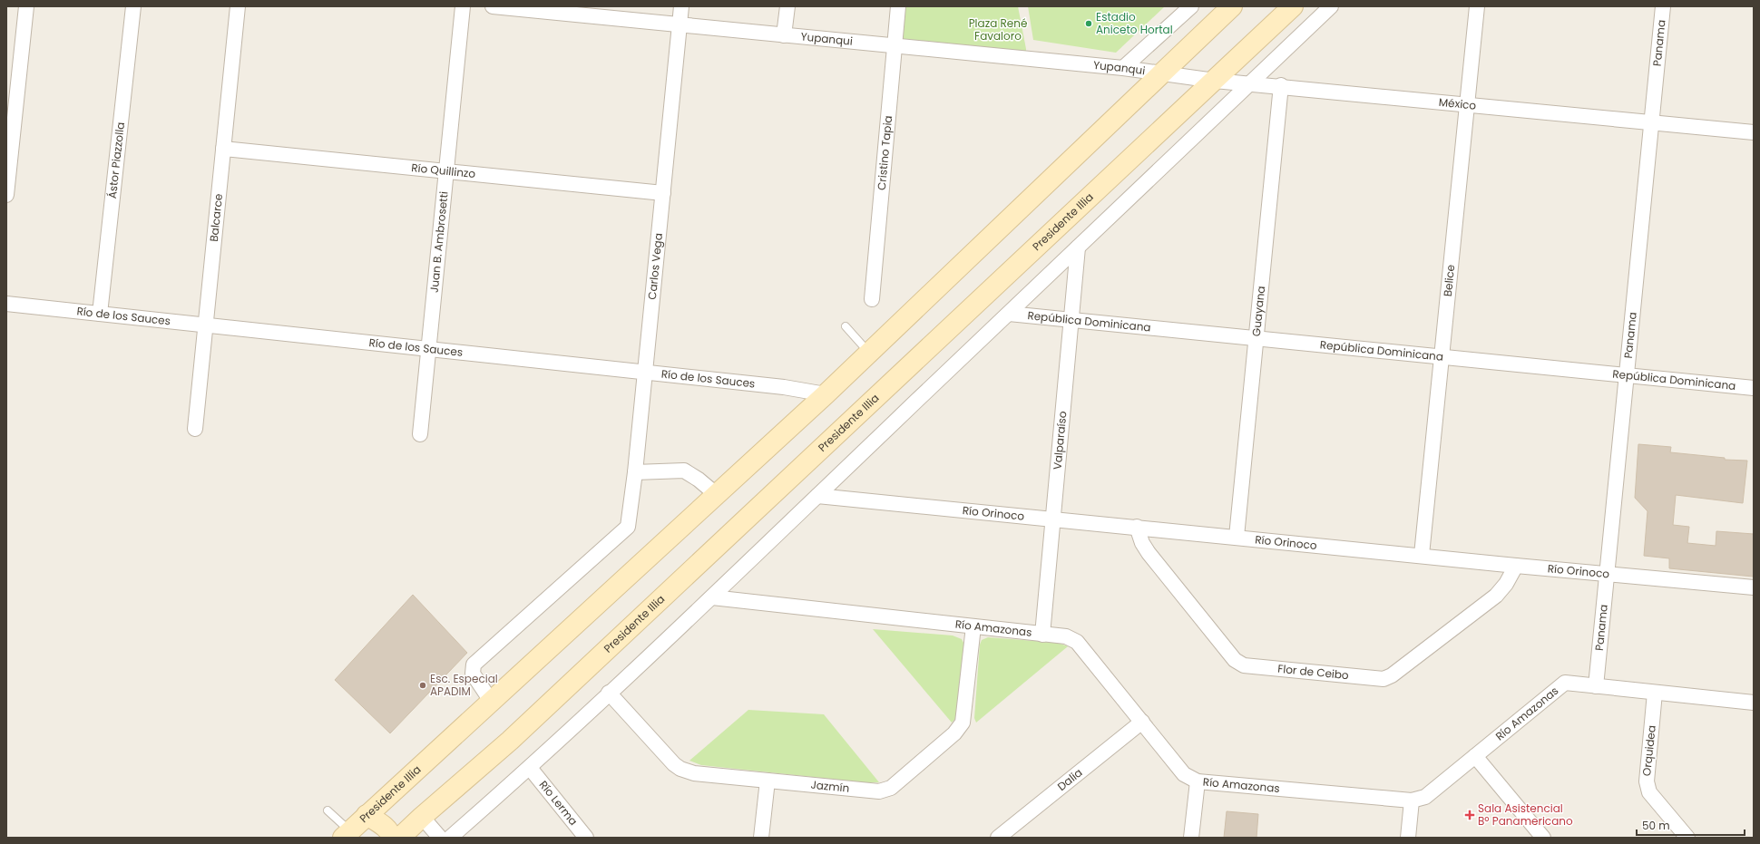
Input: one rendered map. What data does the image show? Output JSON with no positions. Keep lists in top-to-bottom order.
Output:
{
  "streets": {
    "main road": ["Presidente Illia"],
    "street": [
      "Yupanqui",
      "Panama",
      "México",
      "Cristino Tapia",
      "Ástor Piazzolla",
      "Río Quillinzo",
      "Balcarce",
      "Juan B. Ambrosetti",
      "Carlos Vega",
      "Belice",
      "Guayana",
      "Río de los Sauces",
      "República Dominicana",
      "Valparaíso",
      "Río Orinoco",
      "Río Amazonas",
      "Flor de Ceibo",
      "Orquidea",
      "Dalia",
      "Jazmín",
      "Río Lerma"
    ]
  },
  "crossings": [
    ["Yupanqui", "México"],
    ["Yupanqui", "Cristino Tapia"],
    ["Yupanqui", "Presidente Illia"],
    ["Yupanqui", "Carlos Vega"],
    ["Panama", "México"],
    ["Panama", "República Dominicana"],
    ["Panama", "Río Orinoco"],
    ["Panama", "Río Amazonas"],
    ["México", "Presidente Illia"],
    ["México", "Belice"],
    ["México", "Guayana"],
    ["Ástor Piazzolla", "Río de los Sauces"],
    ["Río Quillinzo", "Balcarce"],
    ["Río Quillinzo", "Juan B. Ambrosetti"],
    ["Río Quillinzo", "Carlos Vega"],
    ["Balcarce", "Río de los Sauces"],
    ["Presidente Illia", "Carlos Vega"],
    ["Presidente Illia", "Río de los Sauces"],
    ["Juan B. Ambrosetti", "Río de los Sauces"],
    ["Carlos Vega", "Río de los Sauces"],
    ["Belice", "República Dominicana"],
    ["Belice", "Río Orinoco"],
    ["Guayana", "República Dominicana"],
    ["Guayana", "Río Orinoco"],
    ["República Dominicana", "Valparaíso"],
    ["Valparaíso", "Río Orinoco"],
    ["Valparaíso", "Río Amazonas"],
    ["Río Orinoco", "Flor de Ceibo"],
    ["Río Amazonas", "Orquidea"],
    ["Río Amazonas", "Dalia"],
    ["Río Amazonas", "Jazmín"]
  ],
  "parks": ["Plaza René Favaloro"],
  "places": {
    "other": ["Estadio Aniceto Hortal", "Esc. Especial APADIM"],
    "health": ["Sala Asistencial Bº Panamericano"]
  },
  "scale_bar": "50 m"
}
